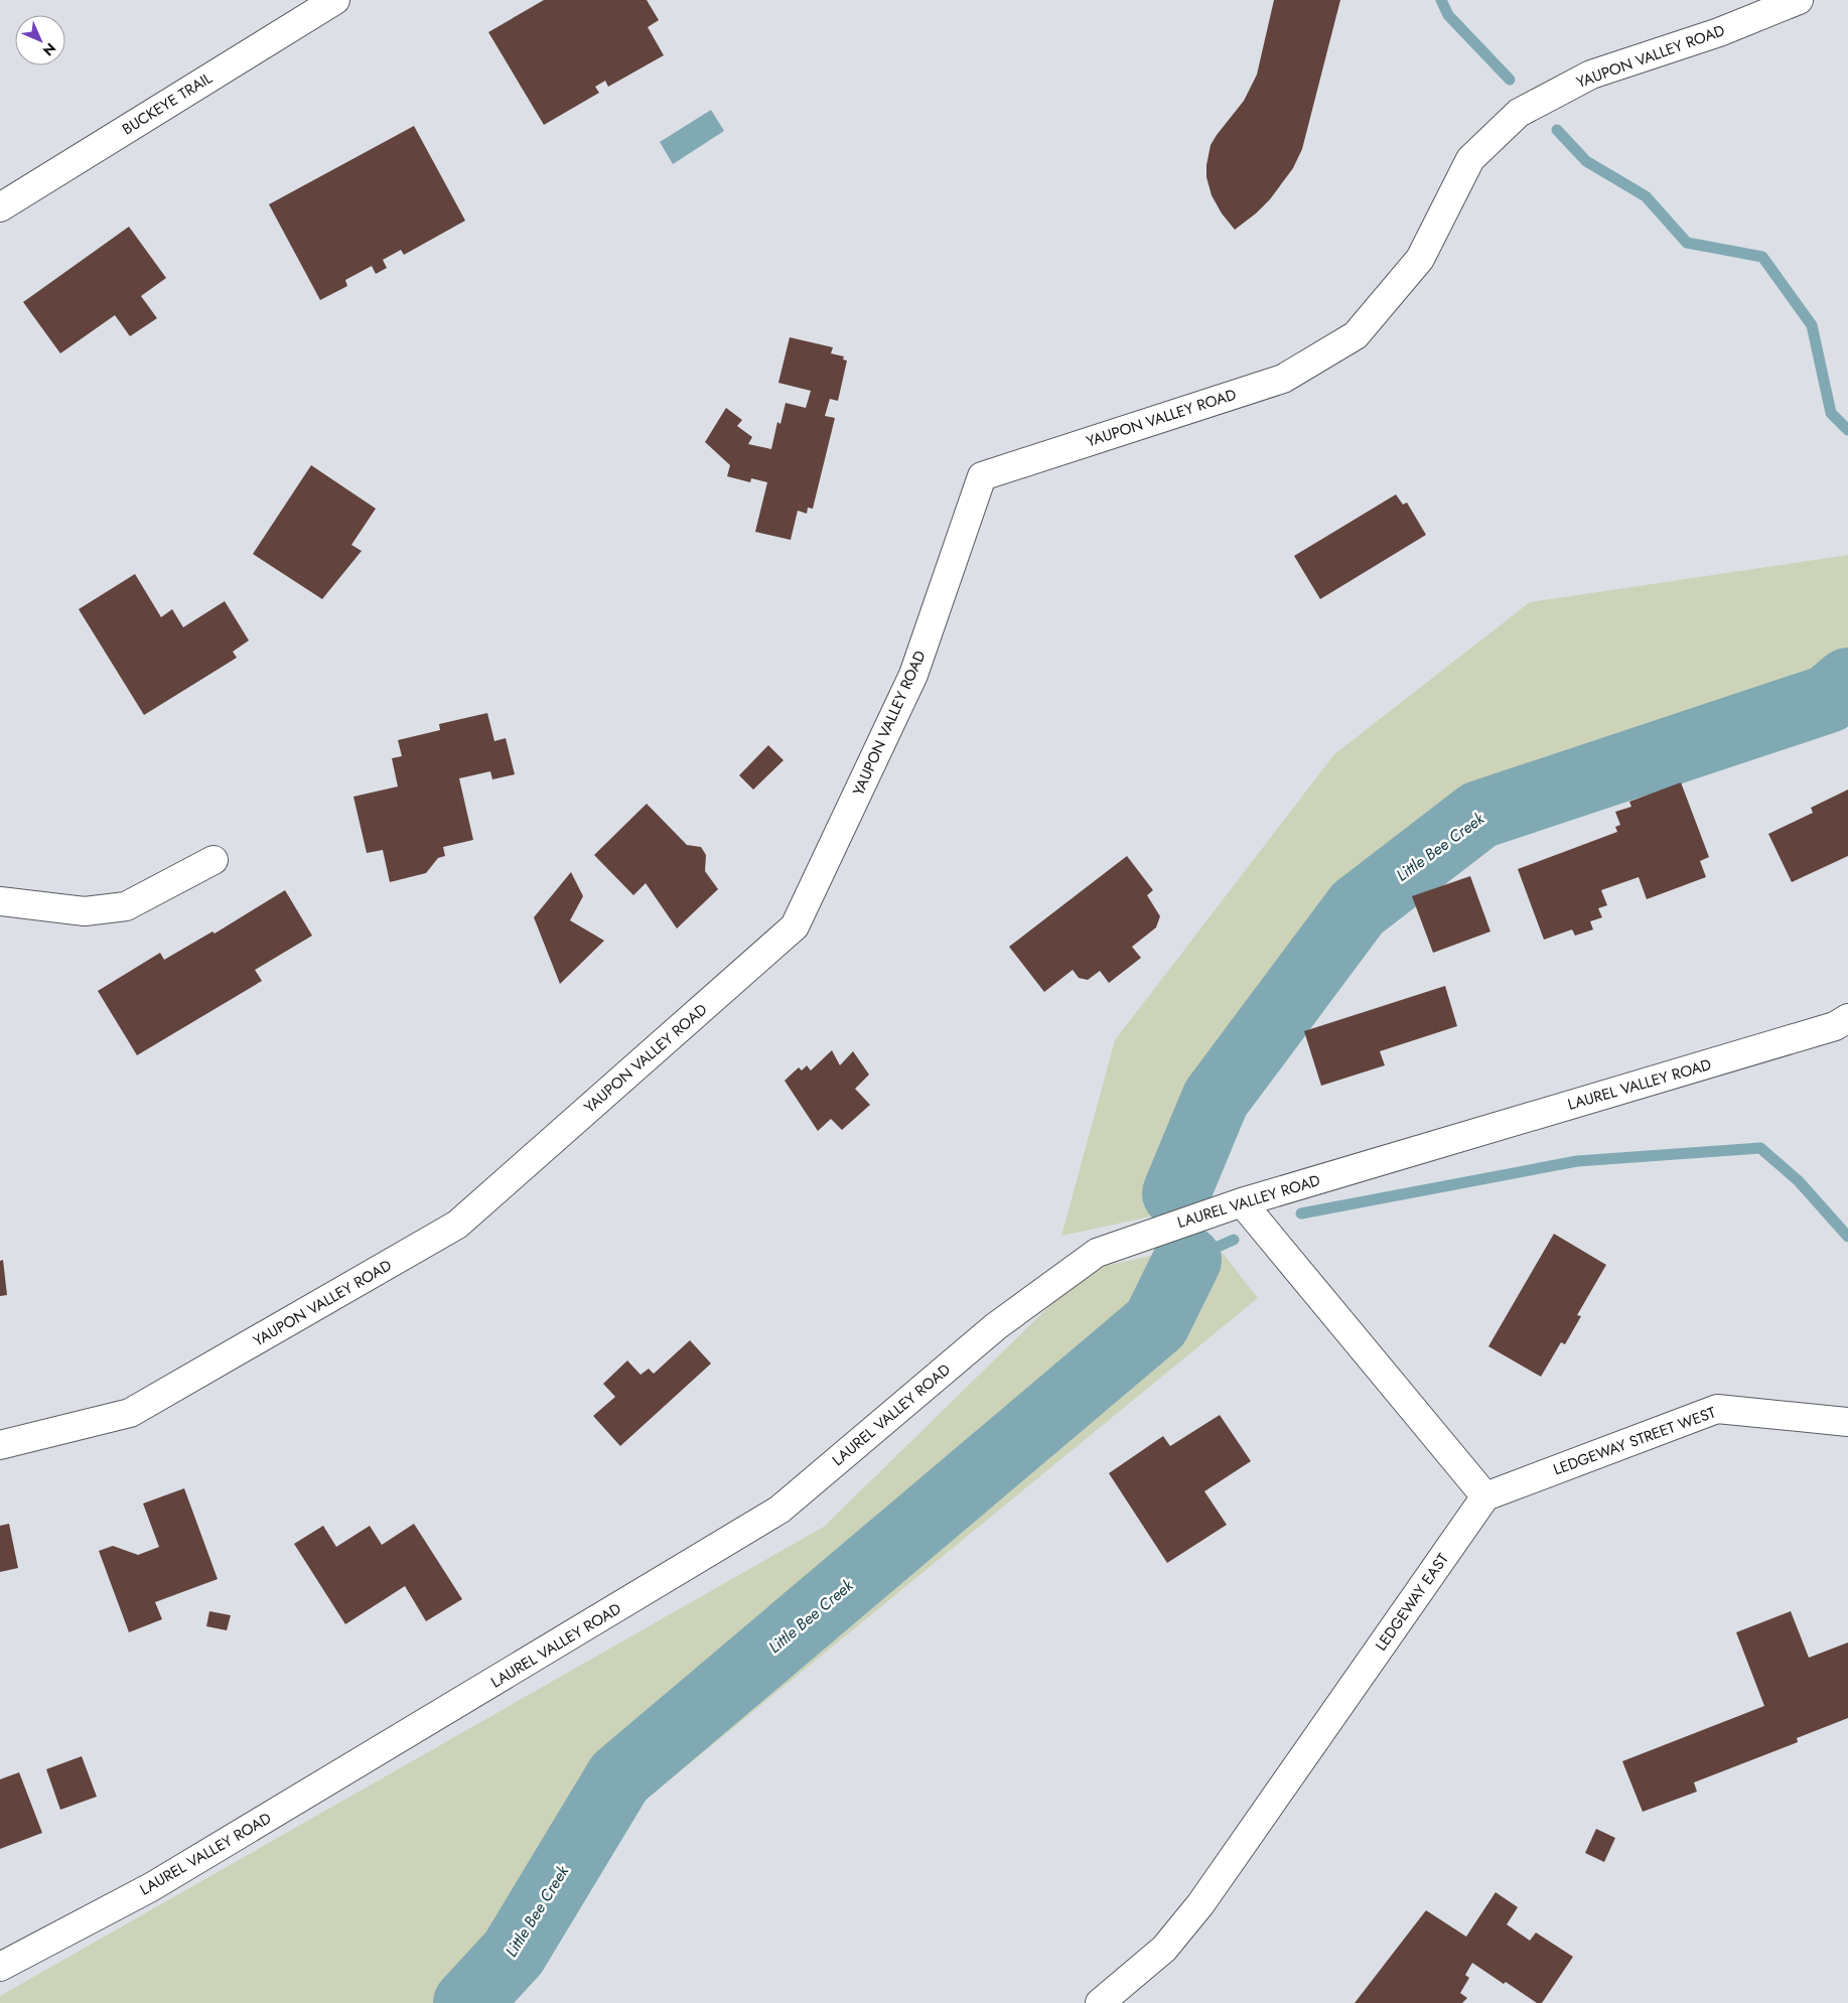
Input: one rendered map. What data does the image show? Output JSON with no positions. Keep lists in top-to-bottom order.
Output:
{
  "streets": {
    "street": [
      "YAUPON VALLEY ROAD",
      "BUCKEYE TRAIL",
      "LAUREL VALLEY ROAD",
      "LEDGEWAY STREET WEST",
      "LEDGEWAY EAST"
    ]
  },
  "crossings": [
    ["LEDGEWAY STREET WEST", "LEDGEWAY EAST"]
  ],
  "water": ["Little Bee Creek"],
  "north": "bottom right"
}
